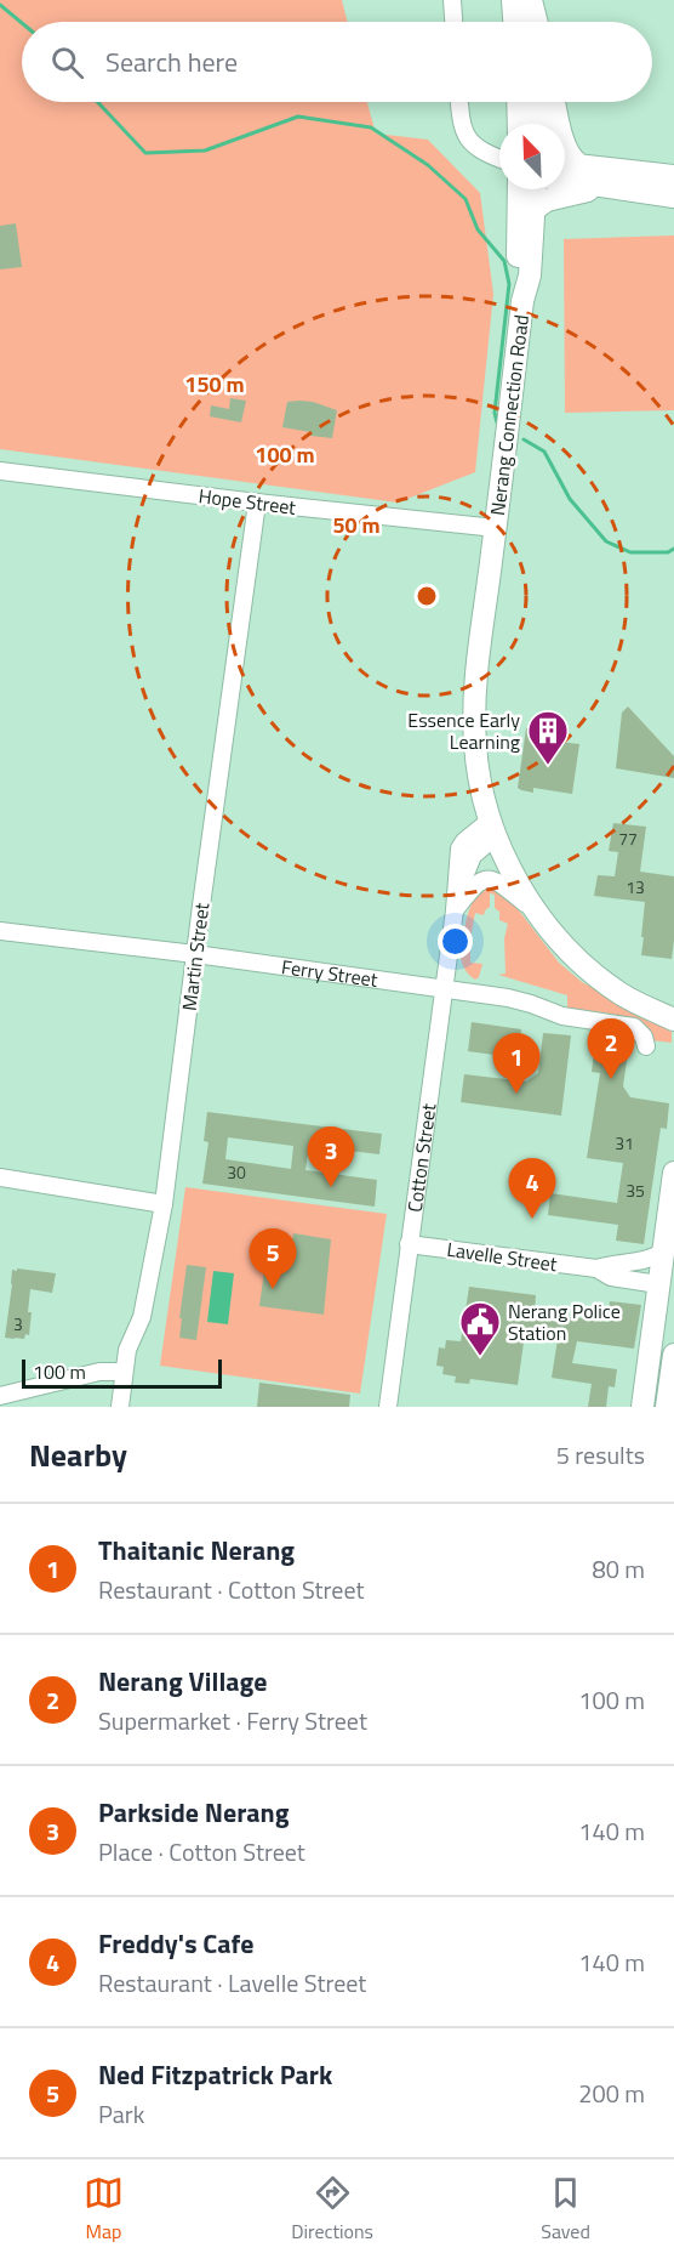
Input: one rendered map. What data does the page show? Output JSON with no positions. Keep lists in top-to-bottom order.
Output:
{
  "streets": {
    "main road": ["Nerang Connection Road"],
    "street": [
      "Hope Street",
      "Martin Street",
      "Ferry Street",
      "Cotton Street",
      "Lavelle Street"
    ]
  },
  "crossings": [
    ["Nerang Connection Road", "Hope Street"],
    ["Hope Street", "Martin Street"],
    ["Martin Street", "Ferry Street"],
    ["Ferry Street", "Cotton Street"],
    ["Cotton Street", "Lavelle Street"]
  ],
  "places": {
    "building": ["Essence Early Learning"],
    "public building": ["Nerang Police Station"]
  },
  "house_numbers": [
    "77",
    "13",
    "31",
    "30",
    "35",
    "3"
  ],
  "scale_bar": "100 m",
  "north": "top left",
  "page": {
    "search": "Search here",
    "pins": [
      "2",
      "1",
      "3",
      "4",
      "5"
    ],
    "scale": "100 m",
    "heading": ["Nearby", "5 results"],
    "list": [
      {
        "mark": "1",
        "name": "Thaitanic Nerang",
        "note": "Restaurant · Cotton Street",
        "value": "80 m"
      },
      {
        "mark": "2",
        "name": "Nerang Village",
        "note": "Supermarket · Ferry Street",
        "value": "100 m"
      },
      {
        "mark": "3",
        "name": "Parkside Nerang",
        "note": "Place · Cotton Street",
        "value": "140 m"
      },
      {
        "mark": "4",
        "name": "Freddy's Cafe",
        "note": "Restaurant · Lavelle Street",
        "value": "140 m"
      },
      {
        "mark": "5",
        "name": "Ned Fitzpatrick Park",
        "note": "Park",
        "value": "200 m"
      }
    ],
    "nav": ["Map", "Directions", "Saved"]
  },
  "rings": ["150 m", "100 m", "50 m"]
}
